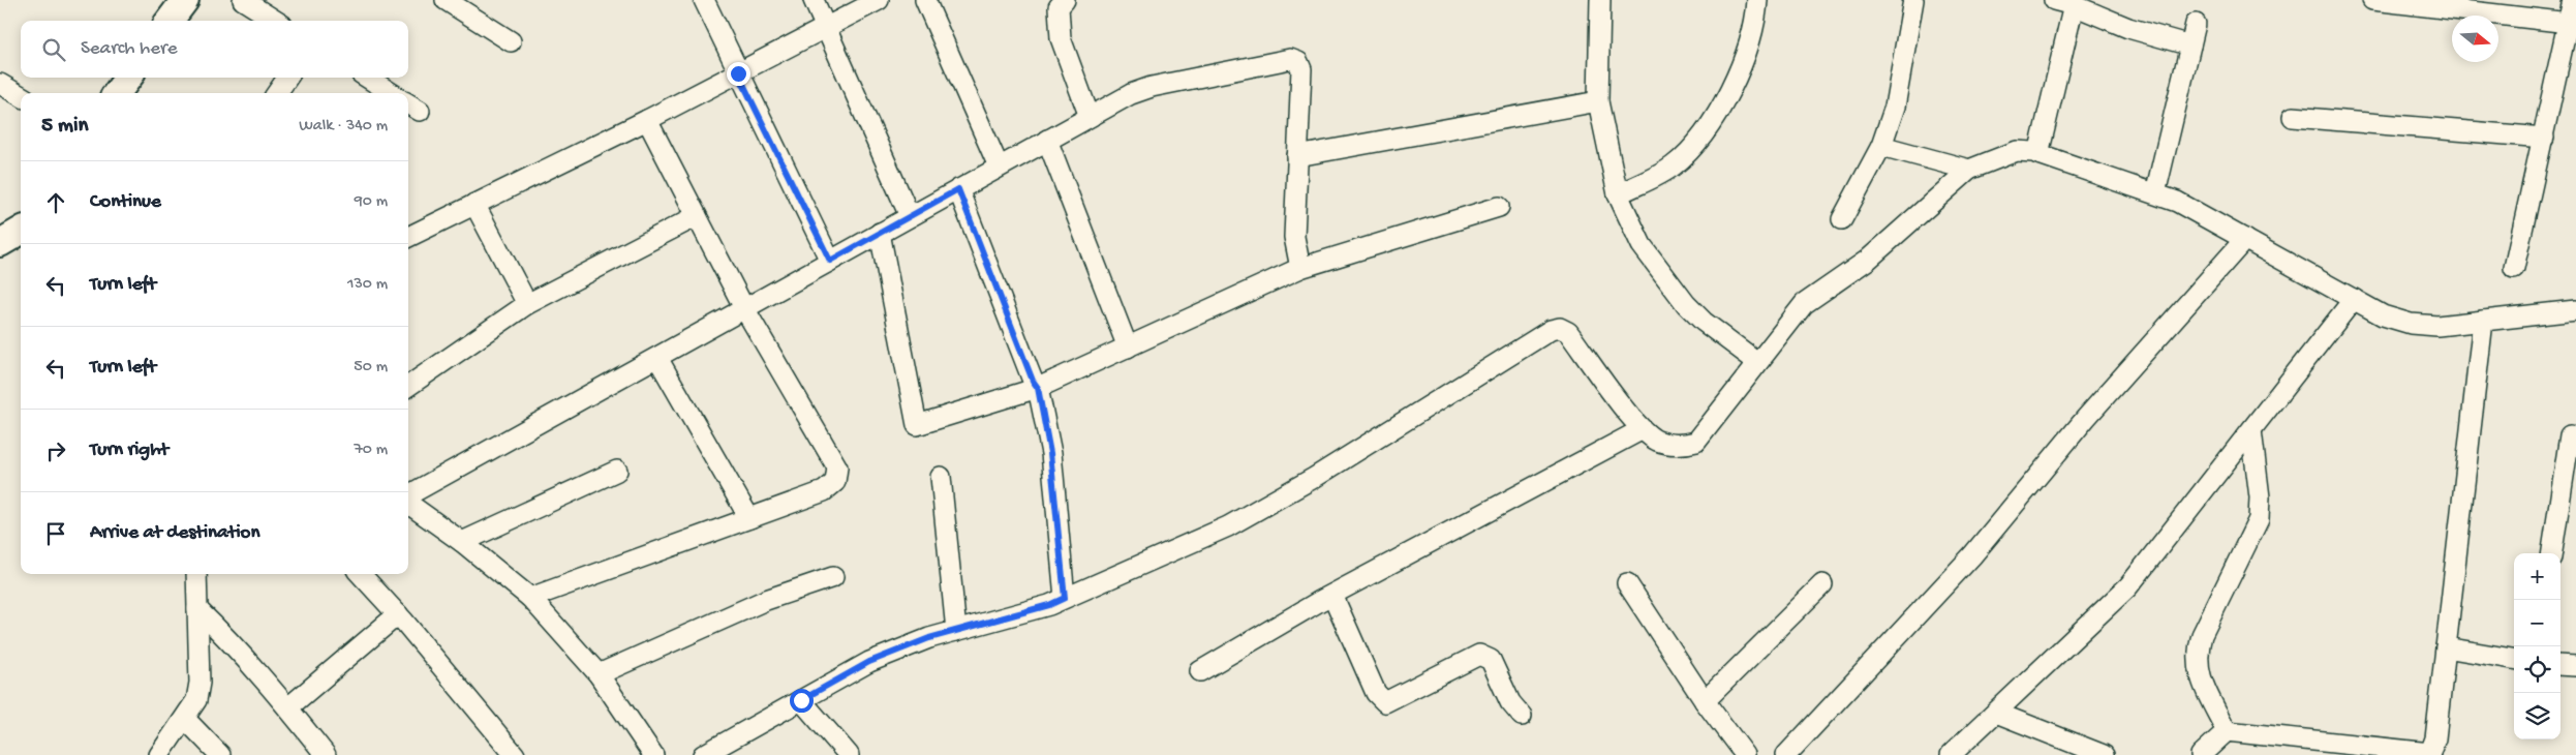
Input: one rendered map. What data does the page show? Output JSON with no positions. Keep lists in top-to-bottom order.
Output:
{
  "north": "right",
  "page": {
    "search": "Search here",
    "heading": ["5 min", "Walk · 340 m"],
    "list": [
      ["Continue", "90 m"],
      ["Turn left", "130 m"],
      ["Turn left", "50 m"],
      ["Turn right", "70 m"],
      "Arrive at destination"
    ],
    "map_buttons": ["+", "−"]
  }
}
